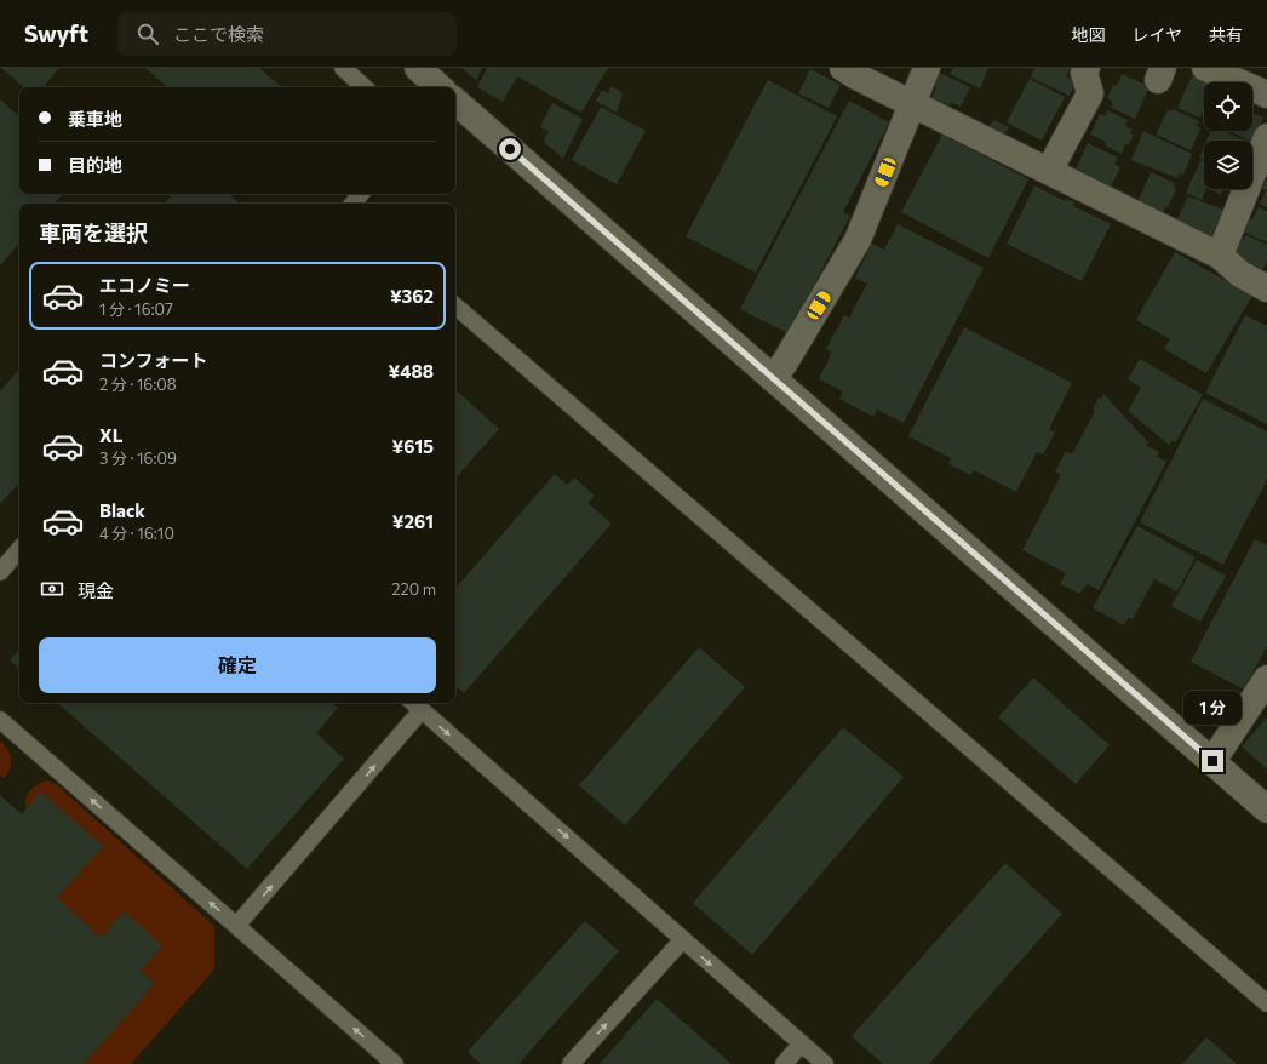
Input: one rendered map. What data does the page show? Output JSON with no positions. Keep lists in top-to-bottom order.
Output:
{
  "page": {
    "header": "Swyft",
    "search": "ここで検索",
    "nav": ["地図", "レイヤ", "共有"],
    "banner": ["乗車地", "目的地"],
    "heading": "車両を選択",
    "list": [
      {
        "name": "エコノミー",
        "note": "1 分 · 16:07",
        "value": "¥362"
      },
      {
        "name": "コンフォート",
        "note": "2 分 · 16:08",
        "value": "¥488"
      },
      {
        "name": "XL",
        "note": "3 分 · 16:09",
        "value": "¥615"
      },
      {
        "name": "Black",
        "note": "4 分 · 16:10",
        "value": "¥261"
      }
    ],
    "pay": ["現金", "220 m"],
    "buttons": "確定",
    "bubble": "1 分"
  }
}
